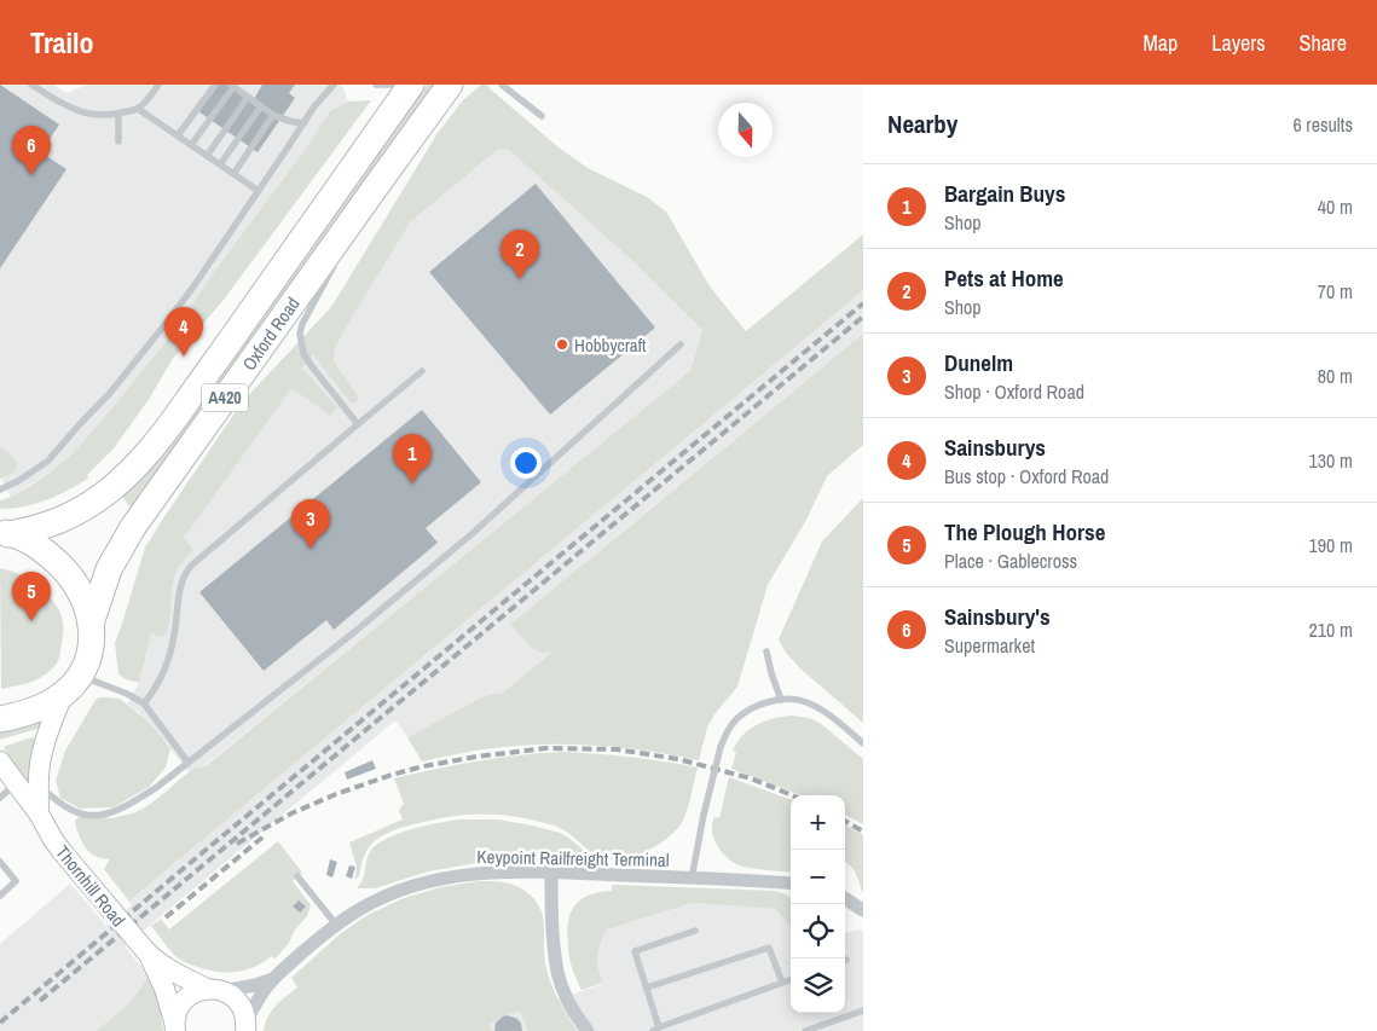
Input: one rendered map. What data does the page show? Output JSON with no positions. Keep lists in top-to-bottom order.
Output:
{
  "streets": {
    "highway": ["Oxford Road", "A420"],
    "street": ["Keypoint Railfreight Terminal", "Thornhill Road"]
  },
  "crossings": [
    ["Oxford Road", "A420"],
    ["A420", "Thornhill Road"],
    ["Keypoint Railfreight Terminal", "Thornhill Road"]
  ],
  "places": ["Hobbycraft"],
  "north": "bottom",
  "page": {
    "header": "Trailo",
    "nav": ["Map", "Layers", "Share"],
    "heading": ["Nearby", "6 results"],
    "pins": [
      "6",
      "2",
      "4",
      "1",
      "3",
      "5"
    ],
    "list": [
      {
        "mark": "1",
        "name": "Bargain Buys",
        "note": "Shop",
        "value": "40 m"
      },
      {
        "mark": "2",
        "name": "Pets at Home",
        "note": "Shop",
        "value": "70 m"
      },
      {
        "mark": "3",
        "name": "Dunelm",
        "note": "Shop · Oxford Road",
        "value": "80 m"
      },
      {
        "mark": "4",
        "name": "Sainsburys",
        "note": "Bus stop · Oxford Road",
        "value": "130 m"
      },
      {
        "mark": "5",
        "name": "The Plough Horse",
        "note": "Place · Gablecross",
        "value": "190 m"
      },
      {
        "mark": "6",
        "name": "Sainsbury's",
        "note": "Supermarket",
        "value": "210 m"
      }
    ],
    "map_buttons": ["+", "−"]
  }
}
